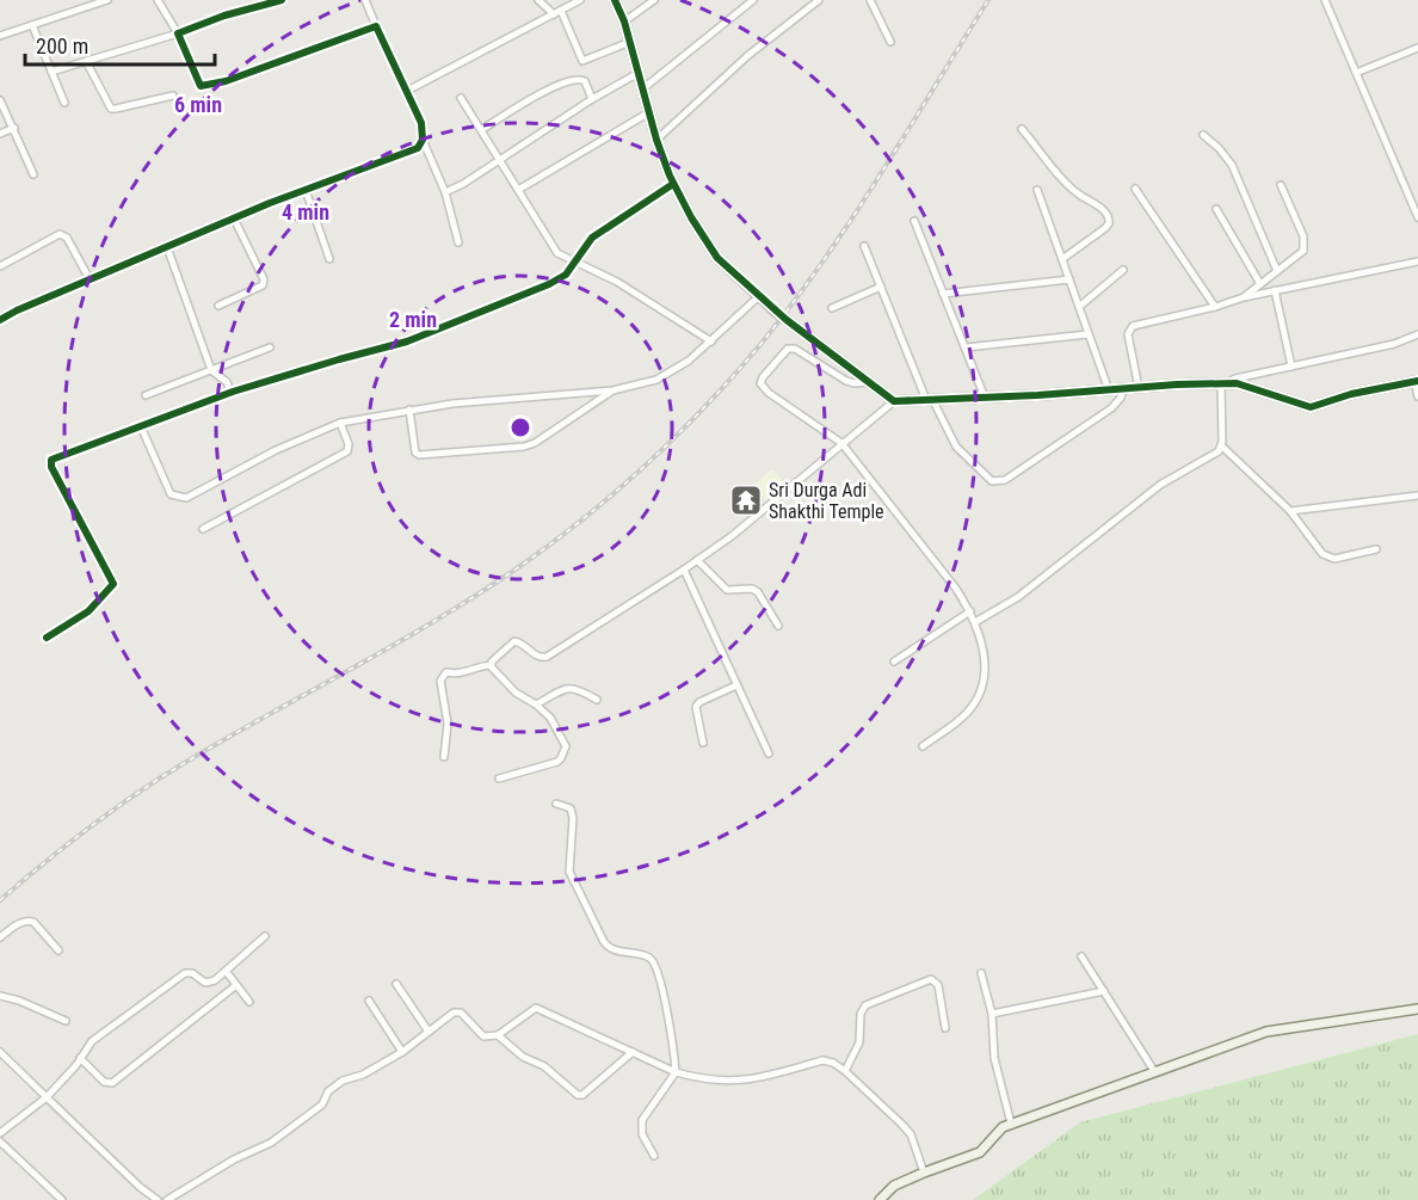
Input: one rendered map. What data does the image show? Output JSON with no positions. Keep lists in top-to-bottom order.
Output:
{
  "places": {
    "temple": ["Sri Durga Adi Shakthi Temple"]
  },
  "scale_bar": "200 m",
  "rings": ["6 min", "4 min", "2 min"]
}
